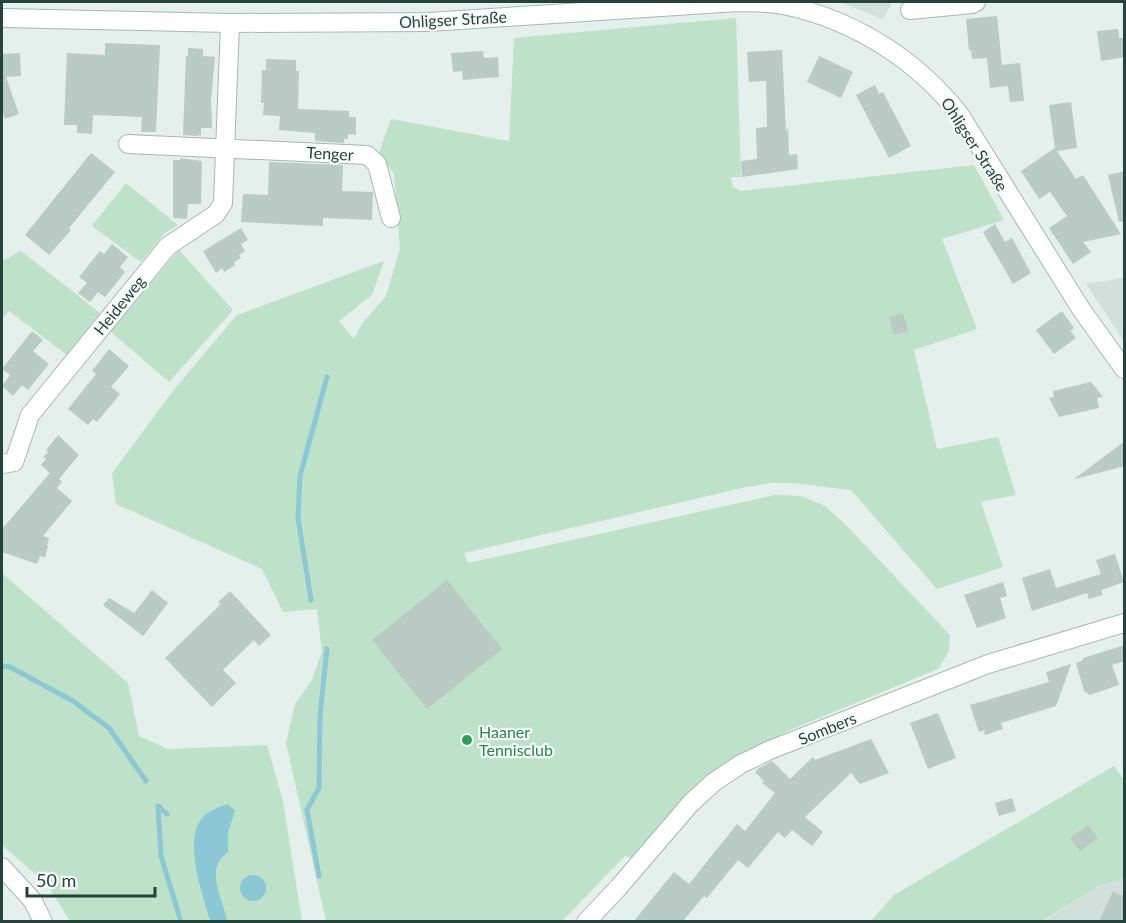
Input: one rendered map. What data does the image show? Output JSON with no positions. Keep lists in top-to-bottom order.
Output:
{
  "streets": {
    "street": [
      "Ohligser Straße",
      "Tenger",
      "Heideweg",
      "Sombers"
    ]
  },
  "crossings": [
    ["Ohligser Straße", "Heideweg"],
    ["Tenger", "Heideweg"]
  ],
  "places": ["Haaner Tennisclub"],
  "scale_bar": "50 m"
}
